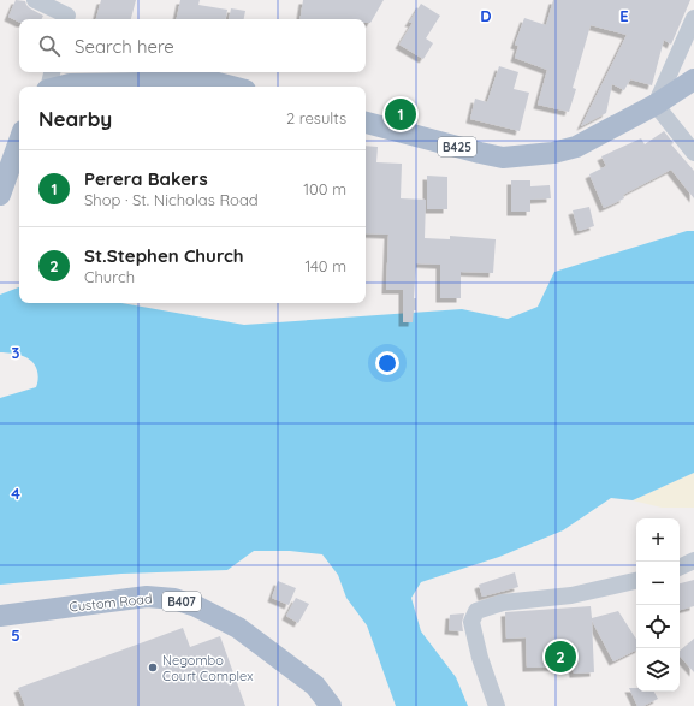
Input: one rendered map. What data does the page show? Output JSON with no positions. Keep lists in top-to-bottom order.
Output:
{
  "streets": {
    "main road": ["B425", "B407", "Custom Road"]
  },
  "places": ["Negombo Court Complex"],
  "page": {
    "search": "Search here",
    "heading": ["Nearby", "2 results"],
    "pins": ["1", "2"],
    "list": [
      {
        "mark": "1",
        "name": "Perera Bakers",
        "note": "Shop · St. Nicholas Road",
        "value": "100 m"
      },
      {
        "mark": "2",
        "name": "St.Stephen Church",
        "note": "Church",
        "value": "140 m"
      }
    ],
    "map_buttons": ["+", "−"]
  },
  "grid": {
    "columns": ["D", "E"],
    "rows": ["3", "4", "5"]
  }
}
